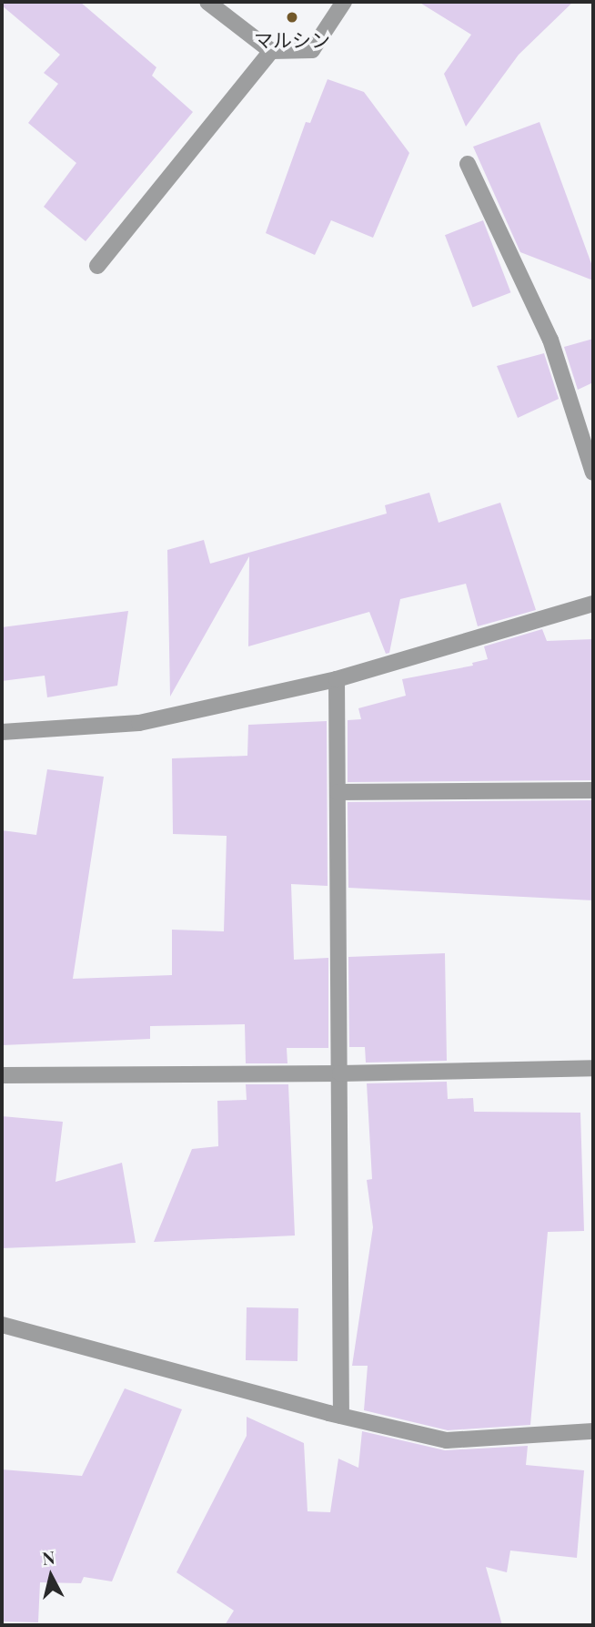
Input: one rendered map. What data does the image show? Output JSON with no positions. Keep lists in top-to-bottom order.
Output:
{
  "places": ["マルシン"],
  "north": "top"
}
